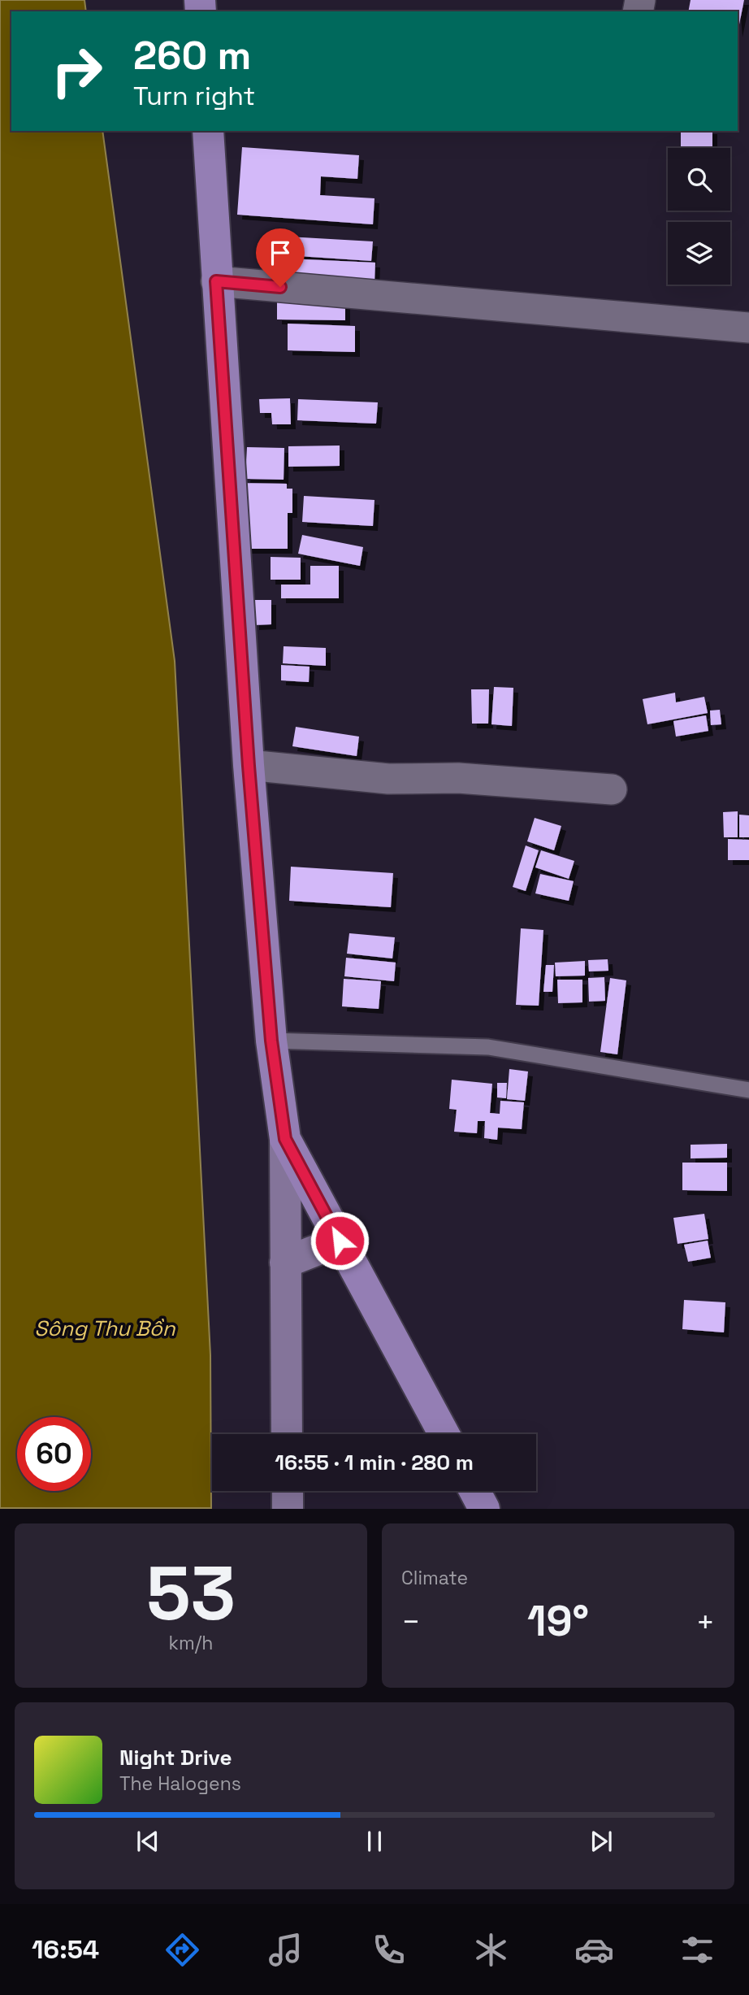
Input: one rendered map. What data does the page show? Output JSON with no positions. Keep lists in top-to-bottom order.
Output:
{
  "water": ["Sông Thu Bồn"],
  "page": {
    "turn": ["260 m", "Turn right"],
    "limit": "60",
    "trip": "16:55 · 1 min · 280 m",
    "tile": [
      ["53", "km/h"],
      "Climate"
    ],
    "heat": ["−", "19°", "+"],
    "song": ["Night Drive", "The Halogens"],
    "tabs": "16:54"
  }
}
